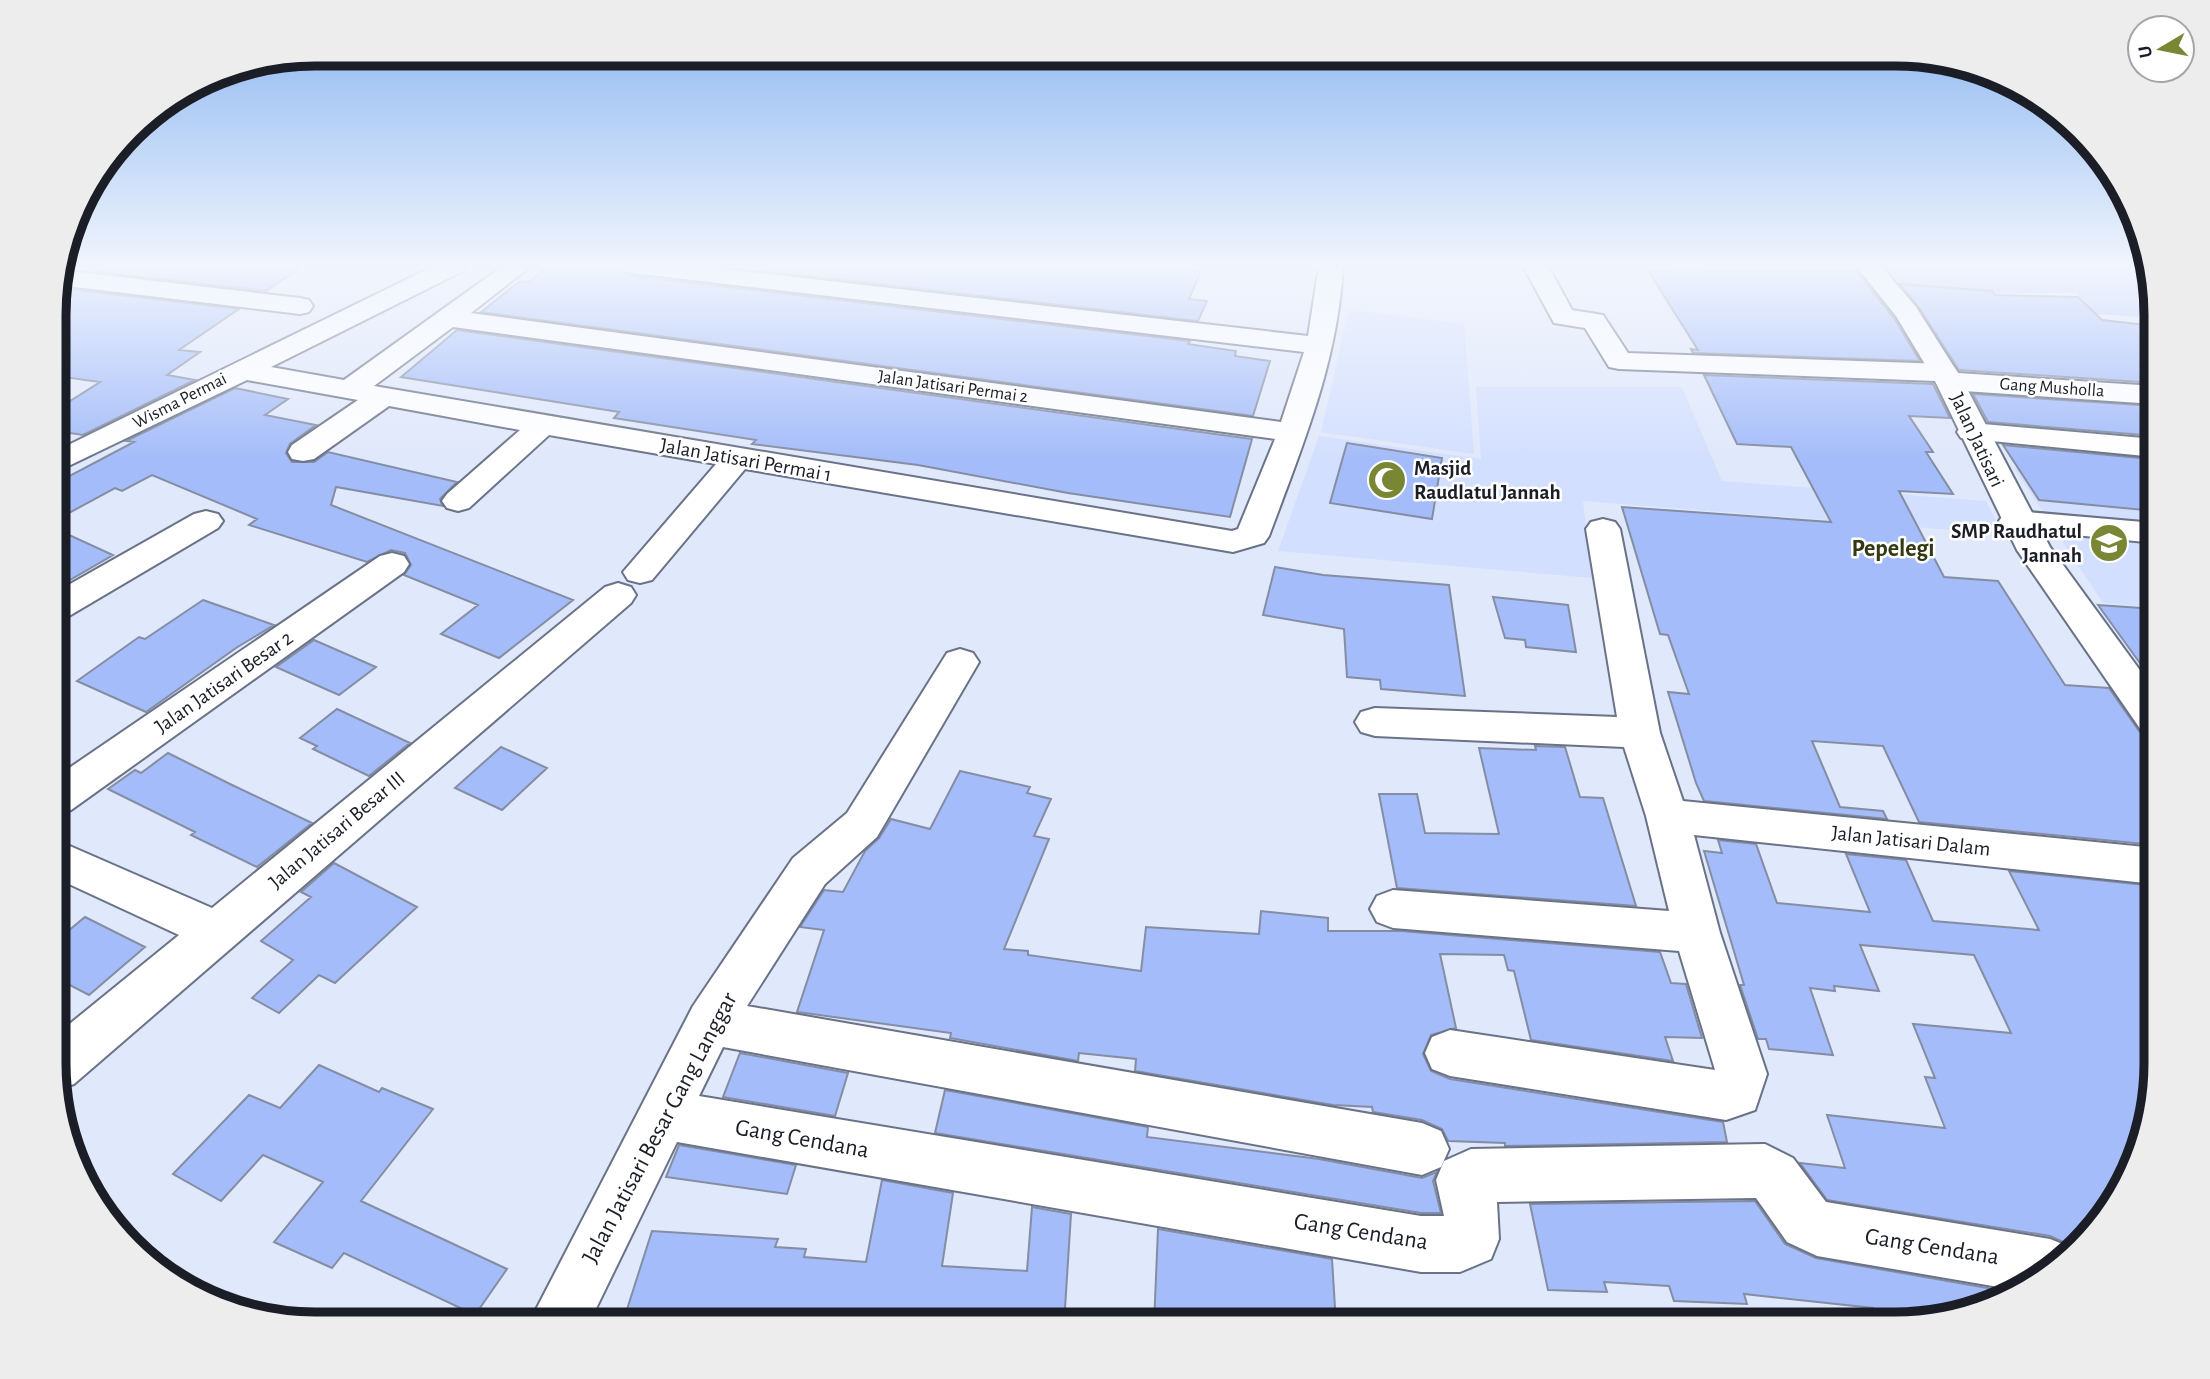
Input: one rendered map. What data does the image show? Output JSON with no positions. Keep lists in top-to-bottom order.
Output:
{
  "streets": {
    "street": [
      "Jalan Jatisari Permai 2",
      "Gang Musholla",
      "Wisma Permai",
      "Jalan Jatisari",
      "Jalan Jatisari Permai 1",
      "Jalan Jatisari Besar 2",
      "Jalan Jatisari Besar III",
      "Jalan Jatisari Dalam",
      "Jalan Jatisari Besar Gang Langgar",
      "Gang Cendana"
    ]
  },
  "crossings": [
    ["Jalan Jatisari Permai 2", "Jalan Jatisari Permai 1"],
    ["Gang Musholla", "Jalan Jatisari"],
    ["Wisma Permai", "Jalan Jatisari Permai 1"],
    ["Jalan Jatisari Permai 1", "Jalan Jatisari Besar III"],
    ["Jalan Jatisari Besar Gang Langgar", "Gang Cendana"]
  ],
  "districts": ["Pepelegi"],
  "places": {
    "mosque": ["Masjid Raudlatul Jannah"],
    "school or university": ["SMP Raudhatul Jannah"]
  },
  "north": "left"
}
